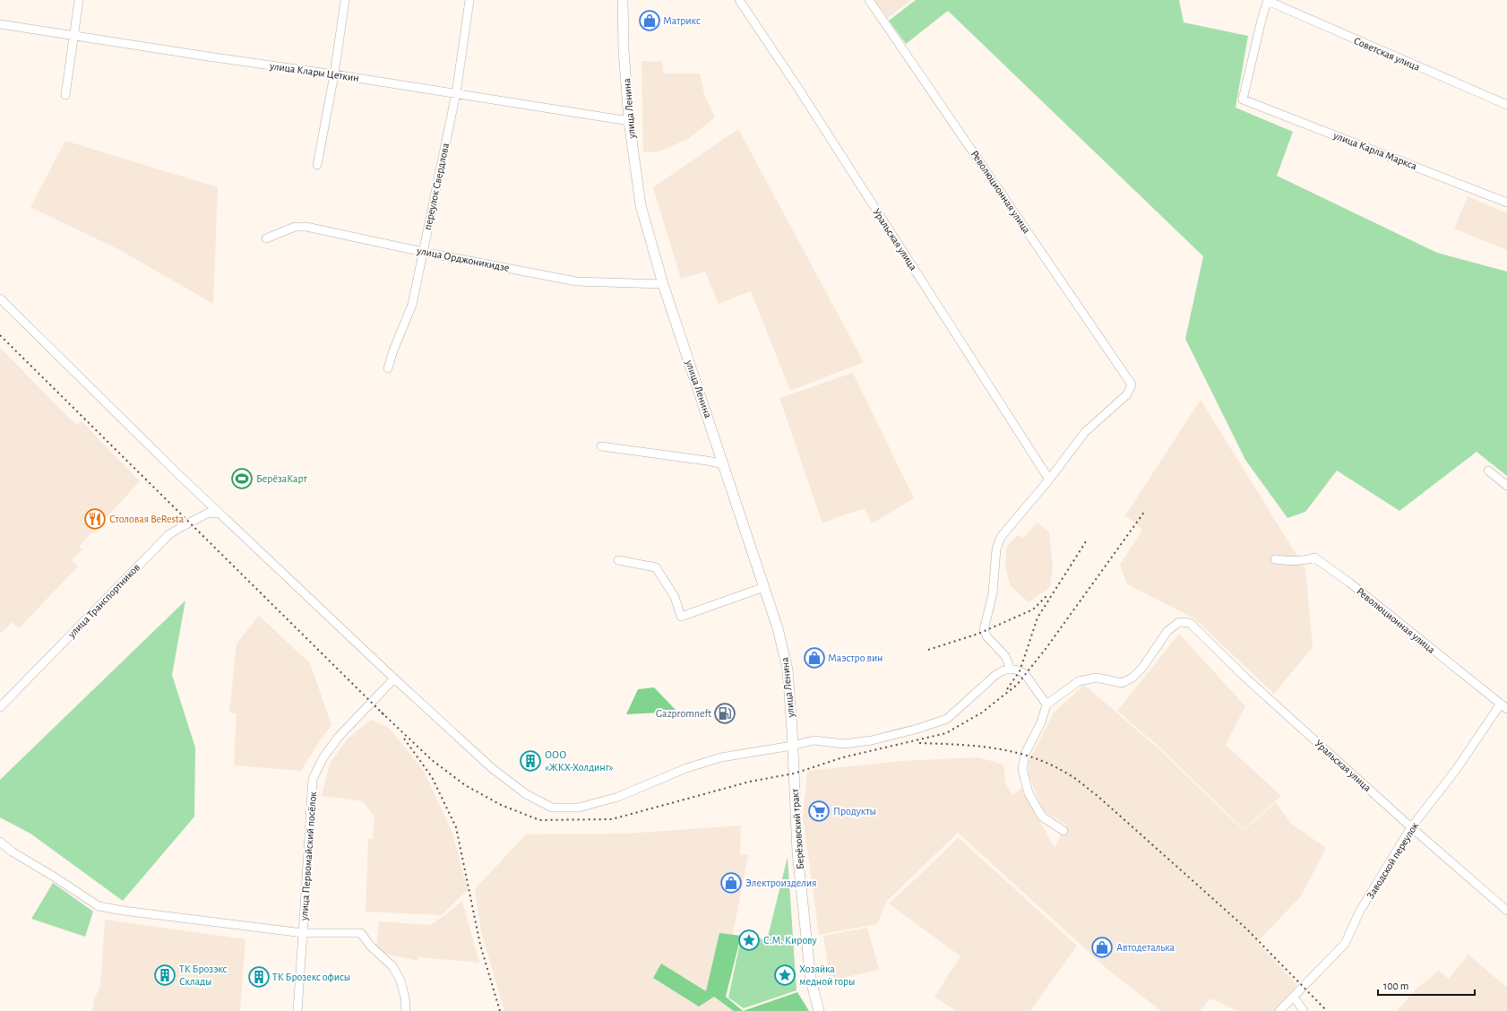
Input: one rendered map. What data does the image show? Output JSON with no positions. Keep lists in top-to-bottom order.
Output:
{
  "streets": {
    "main road": ["улица Ленина", "Берёзовский тракт"],
    "street": [
      "Советская улица",
      "улица Клары Цеткин",
      "улица Карла Маркса",
      "переулок Свердлова",
      "Революционная улица",
      "Уральская улица",
      "улица Орджоникидзе",
      "улица Транспортников",
      "улица Первомайский посёлок",
      "Заводской переулок"
    ]
  },
  "crossings": [
    ["Советская улица", "улица Карла Маркса"],
    ["улица Клары Цеткин", "улица Ленина"],
    ["улица Клары Цеткин", "переулок Свердлова"],
    ["улица Ленина", "улица Орджоникидзе"],
    ["улица Ленина", "Берёзовский тракт"],
    ["переулок Свердлова", "улица Орджоникидзе"],
    ["Революционная улица", "Уральская улица"],
    ["Революционная улица", "Заводской переулок"],
    ["Уральская улица", "Заводской переулок"]
  ],
  "places": {
    "shop": [
      "Матрикс",
      "Маэстро вин",
      "Электроизделия",
      "Автодеталька"
    ],
    "sports": ["БерёзаКарт"],
    "restaurant": ["Столовая BeResta"],
    "fuel station": ["Gazpromneft"],
    "building": ["ООО «ЖКХ-Холдинг»", "ТК Брозэкс Склады", "ТК Брозекс офисы"],
    "supermarket": ["Продукты"],
    "place": ["С.М. Кирову", "Хозяйка медной горы"]
  },
  "scale_bar": "100 m"
}
